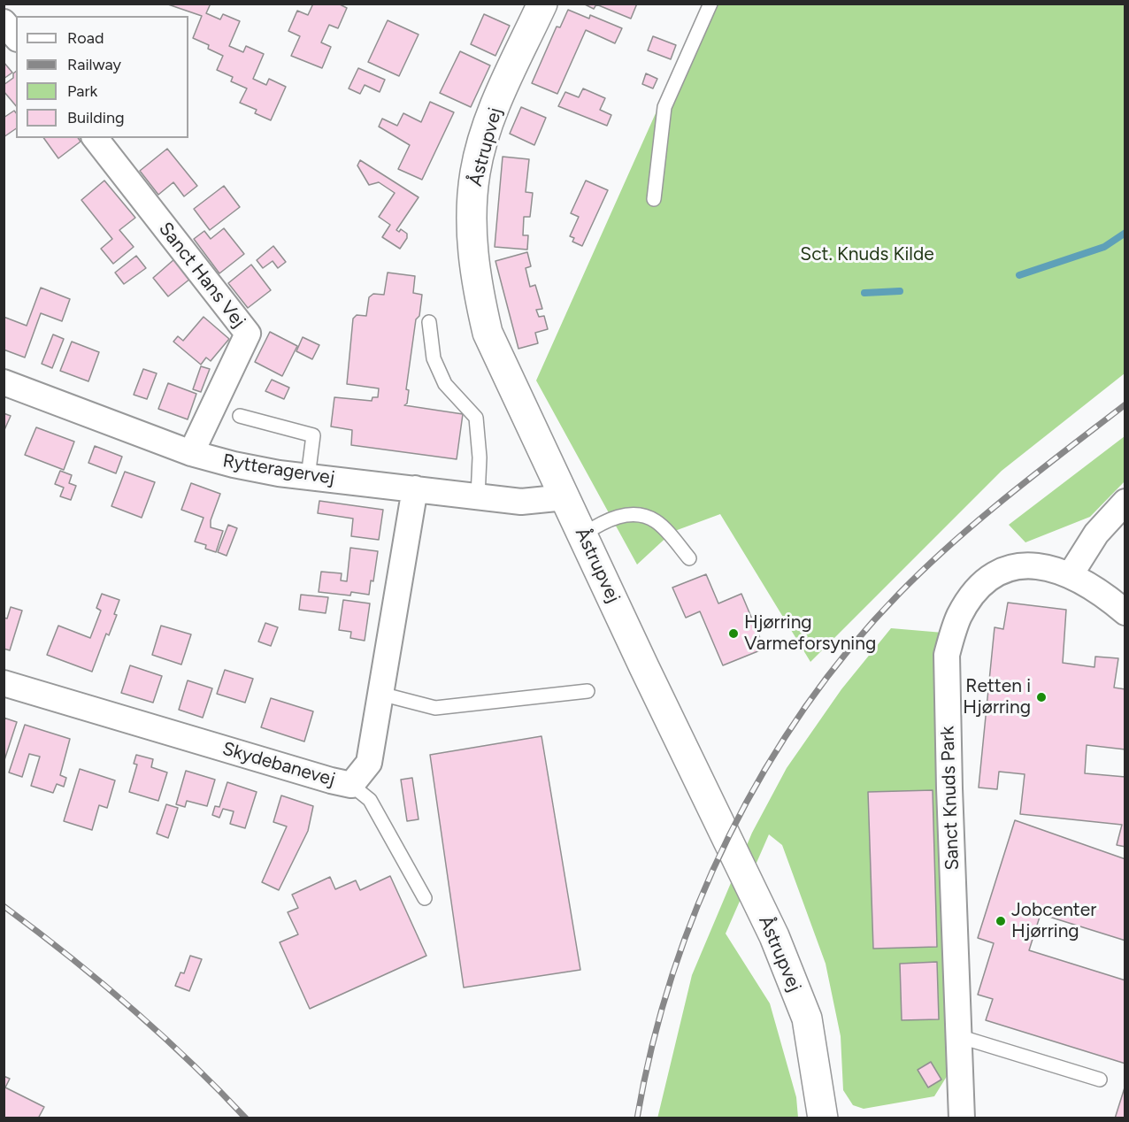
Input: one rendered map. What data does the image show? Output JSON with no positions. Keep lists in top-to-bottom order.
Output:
{
  "streets": {
    "street": [
      "Åstrupvej",
      "Sanct Hans Vej",
      "Rytteragervej",
      "Skydebanevej",
      "Sanct Knuds Park"
    ]
  },
  "crossings": [
    ["Åstrupvej", "Rytteragervej"],
    ["Sanct Hans Vej", "Rytteragervej"],
    ["Rytteragervej", "Skydebanevej"]
  ],
  "parks": ["Sct. Knuds Kilde"],
  "places": ["Hjørring Varmeforsyning", "Retten i Hjørring", "Jobcenter Hjørring"],
  "legend": [
    "Road",
    "Railway",
    "Park",
    "Building"
  ]
}
